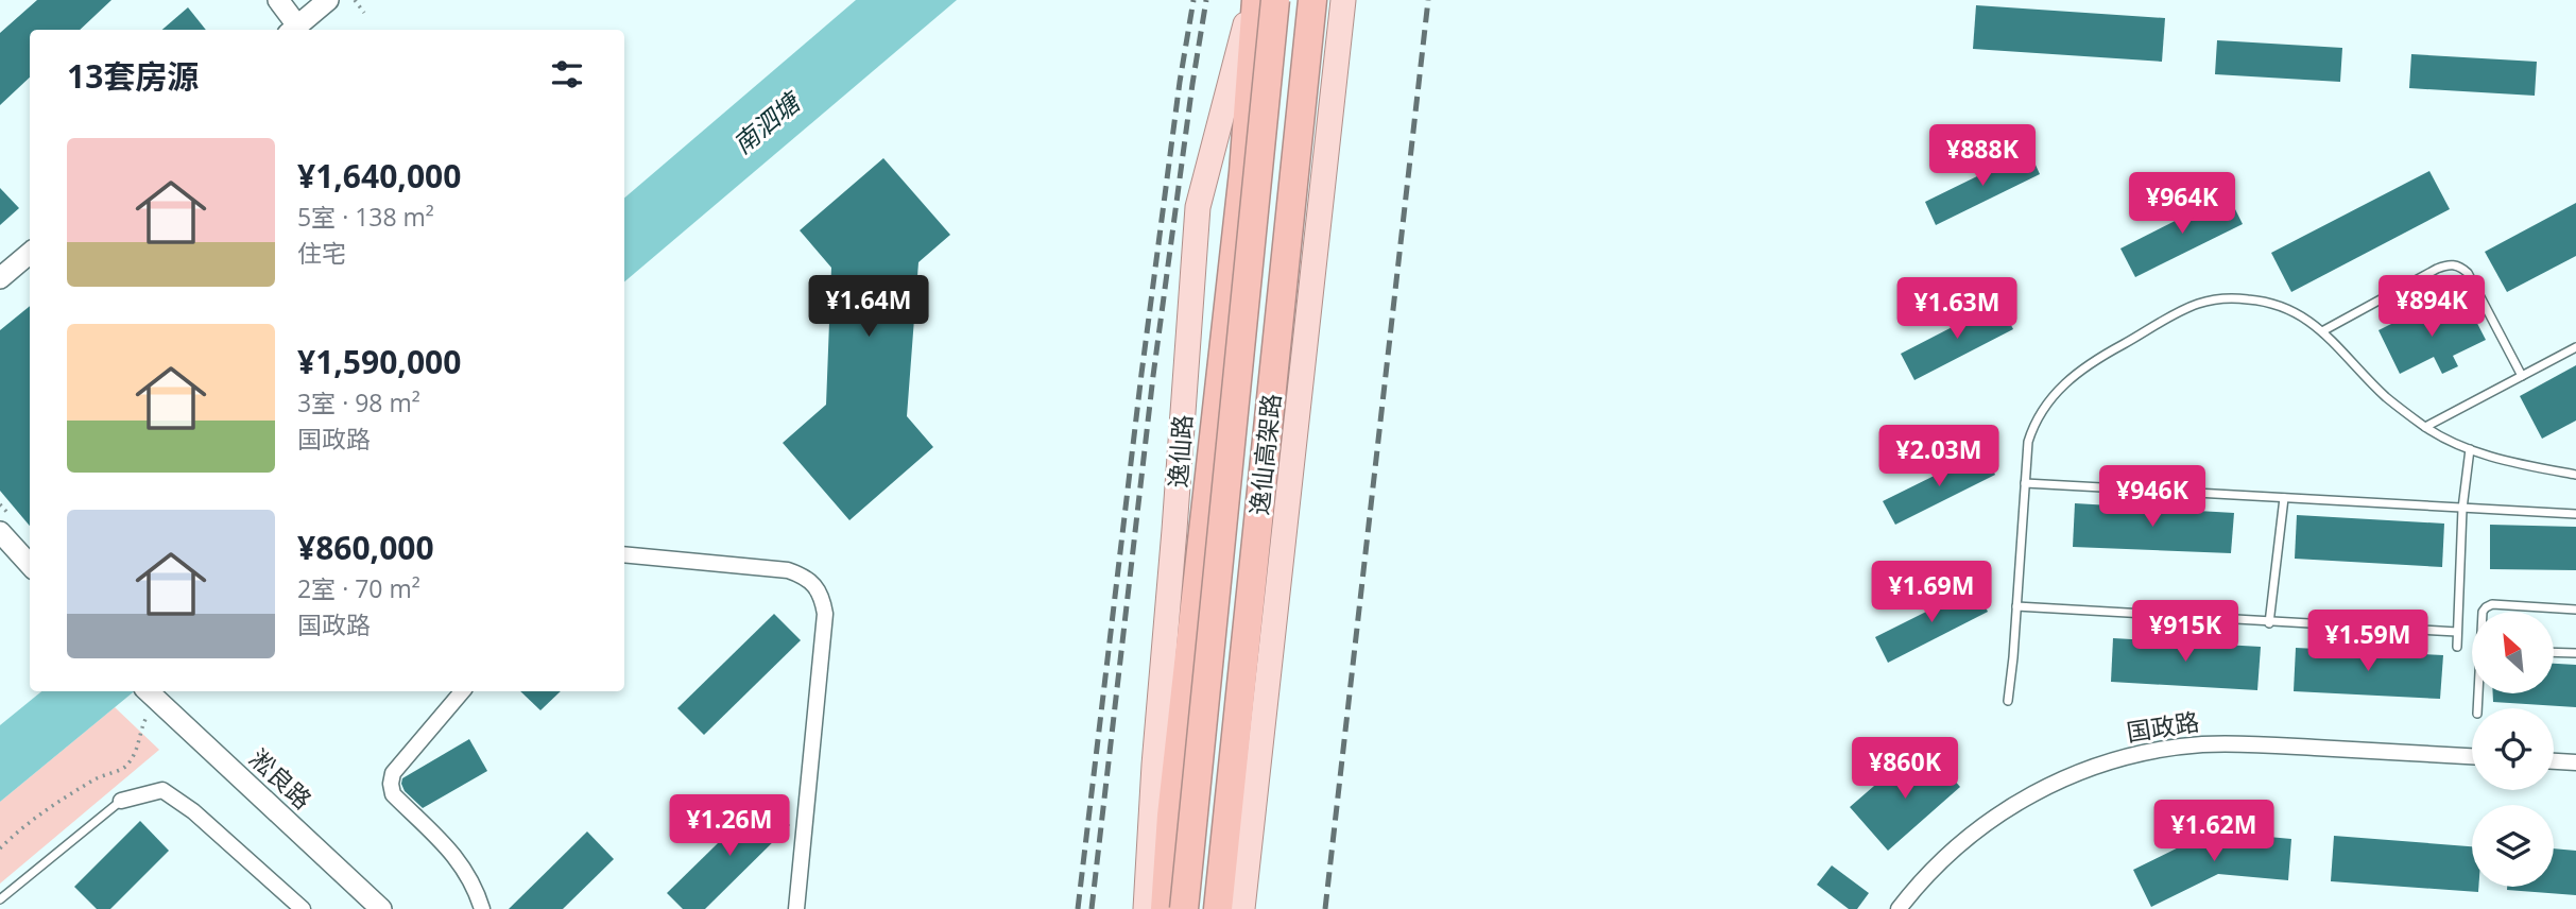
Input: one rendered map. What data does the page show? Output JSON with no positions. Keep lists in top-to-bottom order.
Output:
{
  "streets": {
    "highway": ["逸仙高架路"],
    "main road": ["逸仙路"],
    "street": ["国政路", "淞良路"]
  },
  "water": ["南泗塘"],
  "north": "top left",
  "page": {
    "heading": "13套房源",
    "list": [
      {
        "name": "¥1,640,000",
        "note": "5室 · 138 m² · 住宅"
      },
      {
        "name": "¥1,590,000",
        "note": "3室 · 98 m² · 国政路"
      },
      {
        "name": "¥860,000",
        "note": "2室 · 70 m² · 国政路"
      }
    ],
    "price": [
      "¥888K",
      "¥964K",
      "¥1.64M",
      "¥894K",
      "¥1.63M",
      "¥2.03M",
      "¥946K",
      "¥1.69M",
      "¥915K",
      "¥1.59M",
      "¥860K",
      "¥1.26M",
      "¥1.62M"
    ]
  }
}
